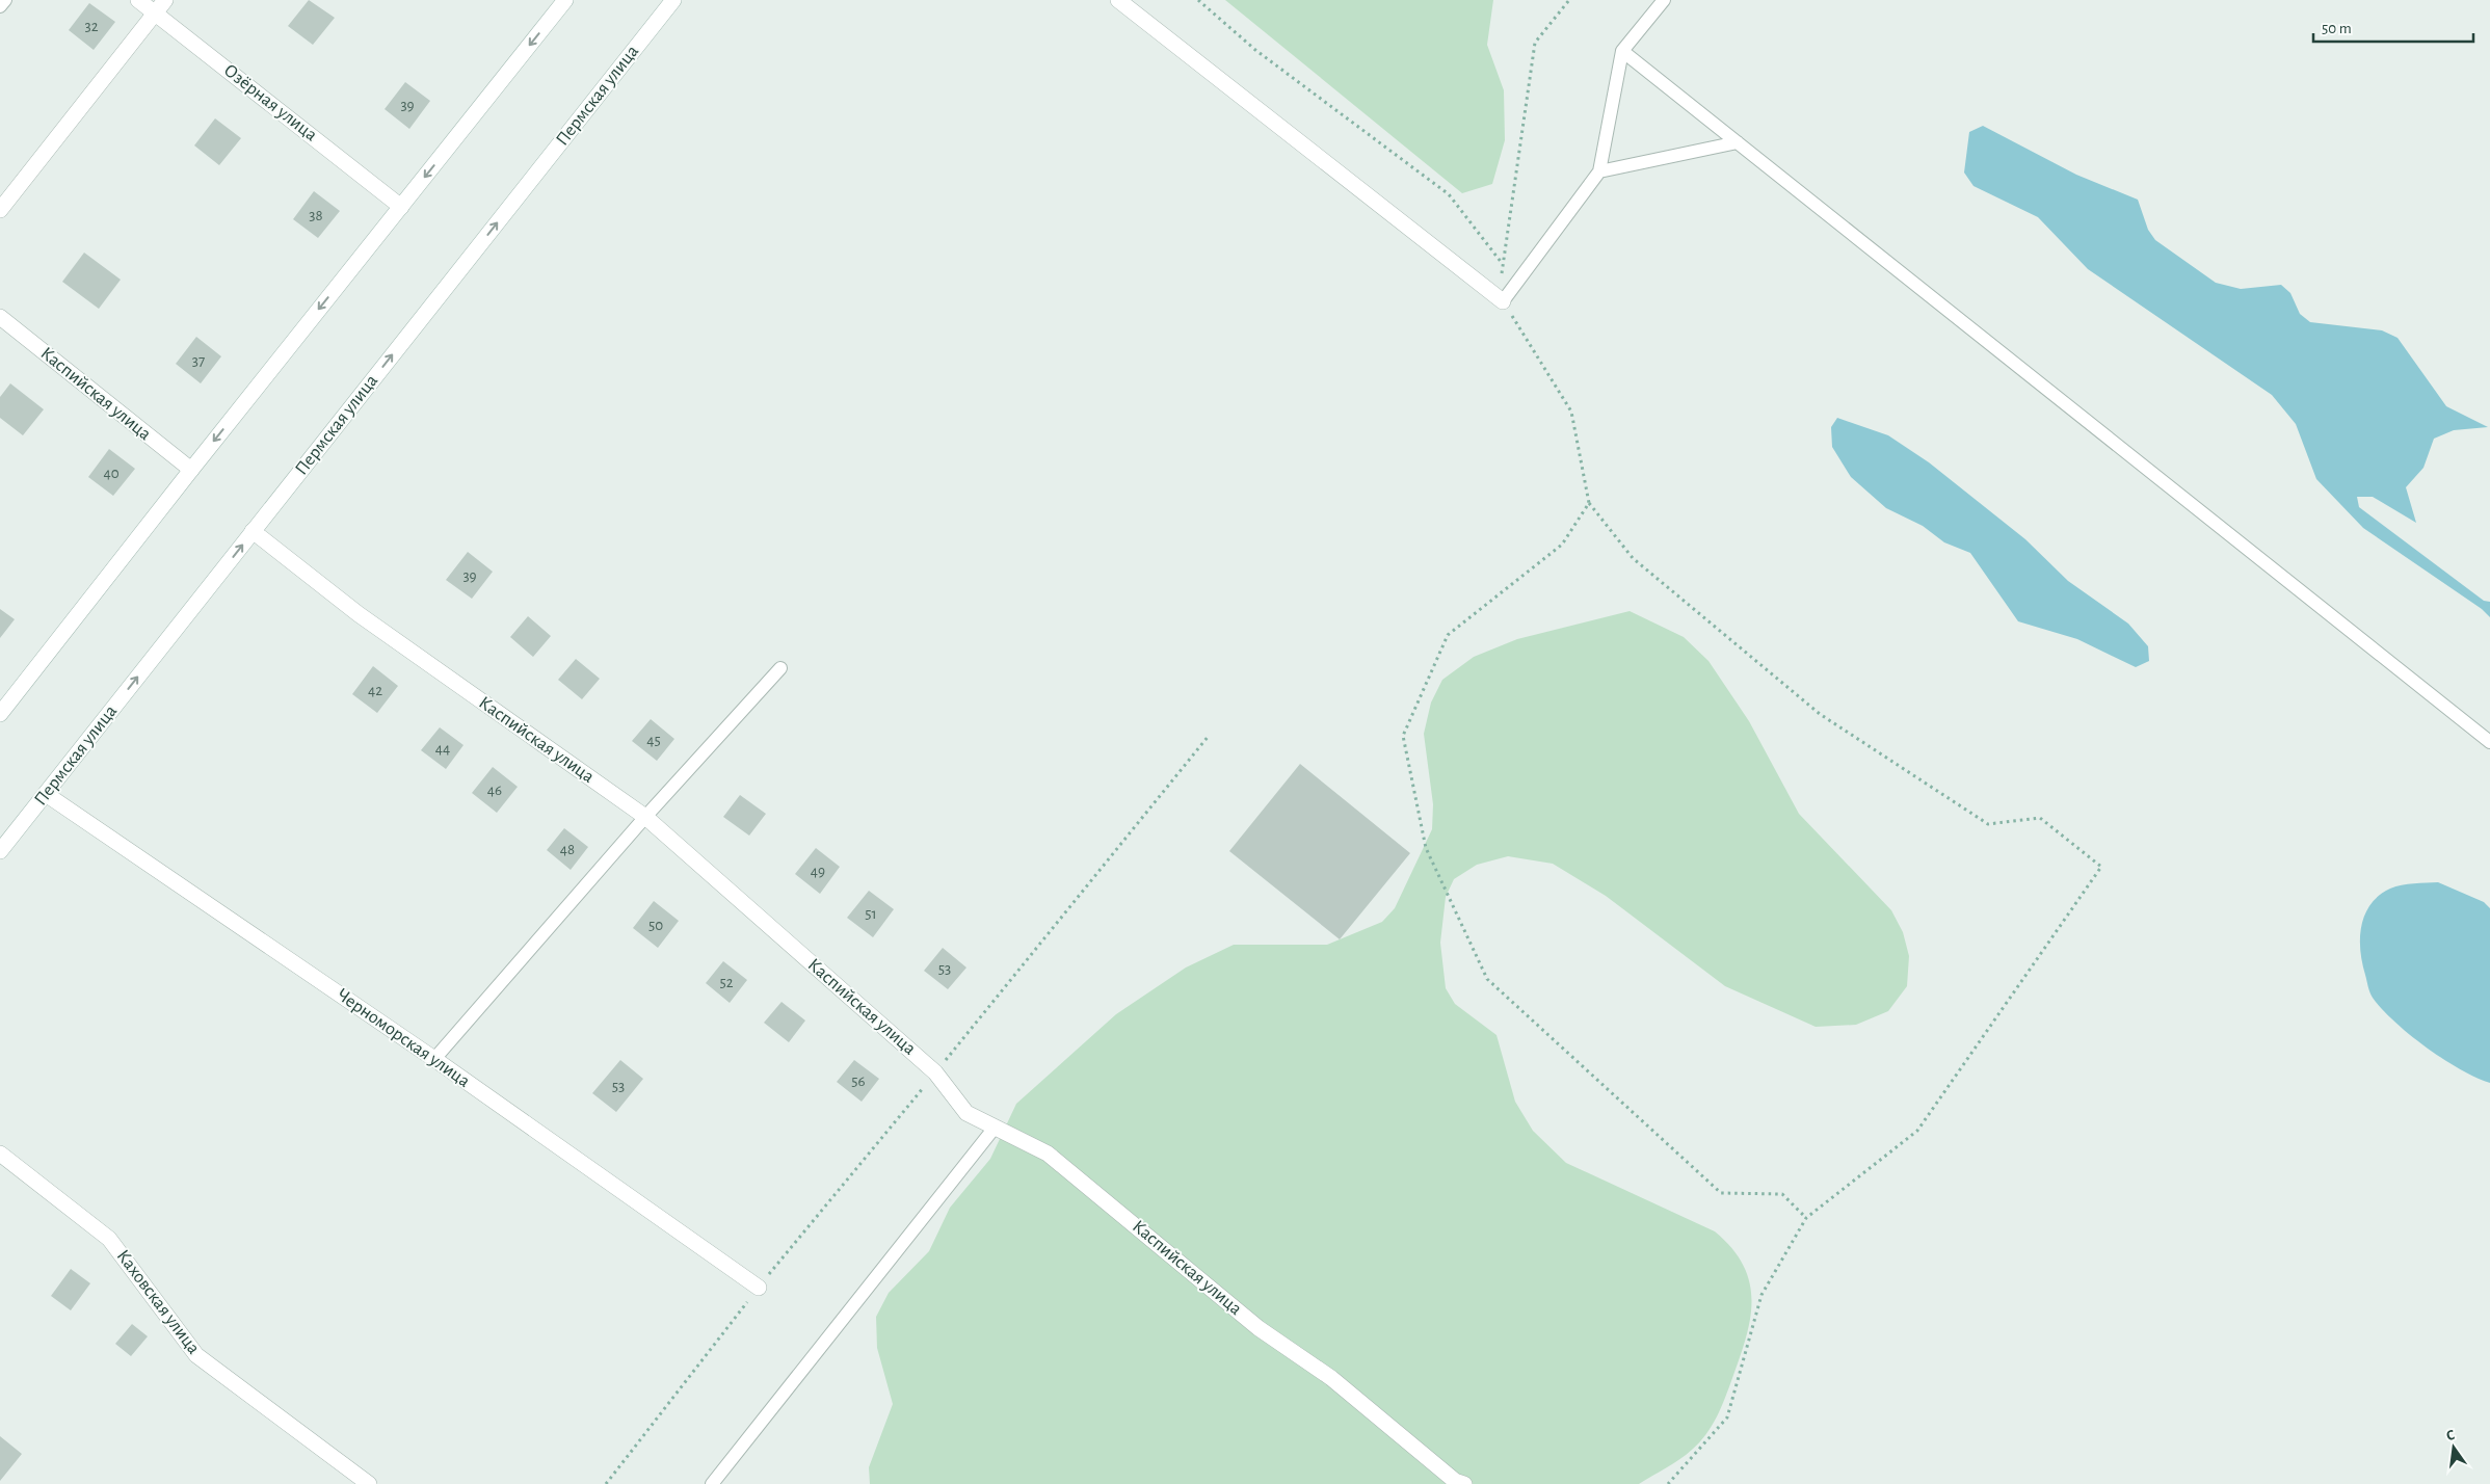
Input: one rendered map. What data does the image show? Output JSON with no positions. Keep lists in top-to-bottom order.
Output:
{
  "streets": {
    "street": [
      "Пермская улица",
      "Озёрная улица",
      "Каспийская улица",
      "Черноморская улица",
      "Каховская улица"
    ]
  },
  "crossings": [
    ["Пермская улица", "Каспийская улица"],
    ["Пермская улица", "Черноморская улица"]
  ],
  "house_numbers": [
    "32",
    "39",
    "38",
    "37",
    "40",
    "39",
    "42",
    "45",
    "44",
    "46",
    "48",
    "49",
    "51",
    "50",
    "53",
    "52",
    "56",
    "53"
  ],
  "scale_bar": "50 m",
  "north": "top"
}
